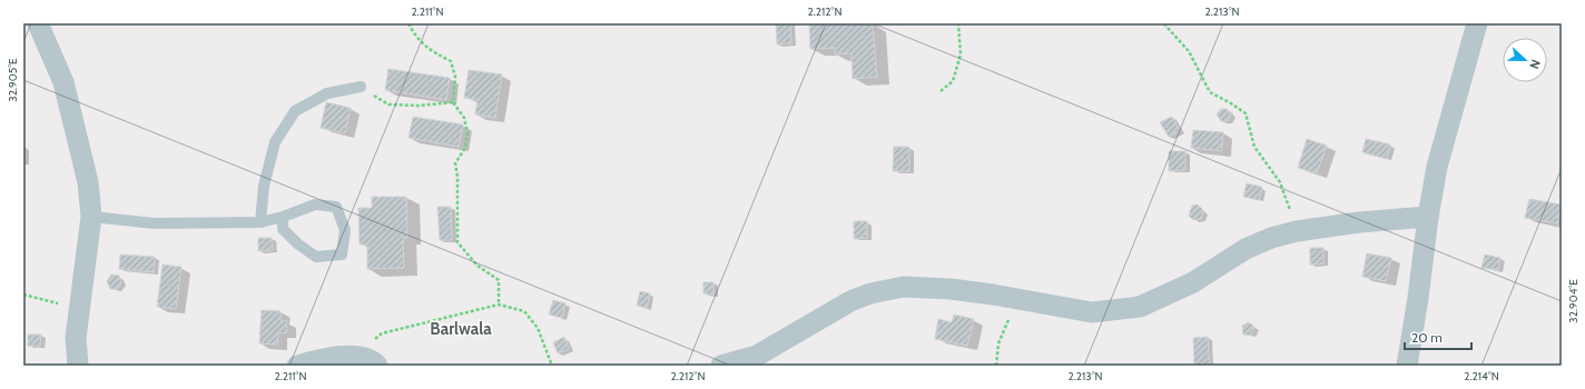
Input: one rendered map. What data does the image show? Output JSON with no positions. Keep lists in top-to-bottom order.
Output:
{
  "districts": ["Barlwala"],
  "scale_bar": "20 m",
  "north": "right",
  "coordinates": [
    "2.211°N",
    "2.212°N",
    "2.213°N",
    "32.905°E",
    "32.904°E",
    "2.214°N"
  ]
}
